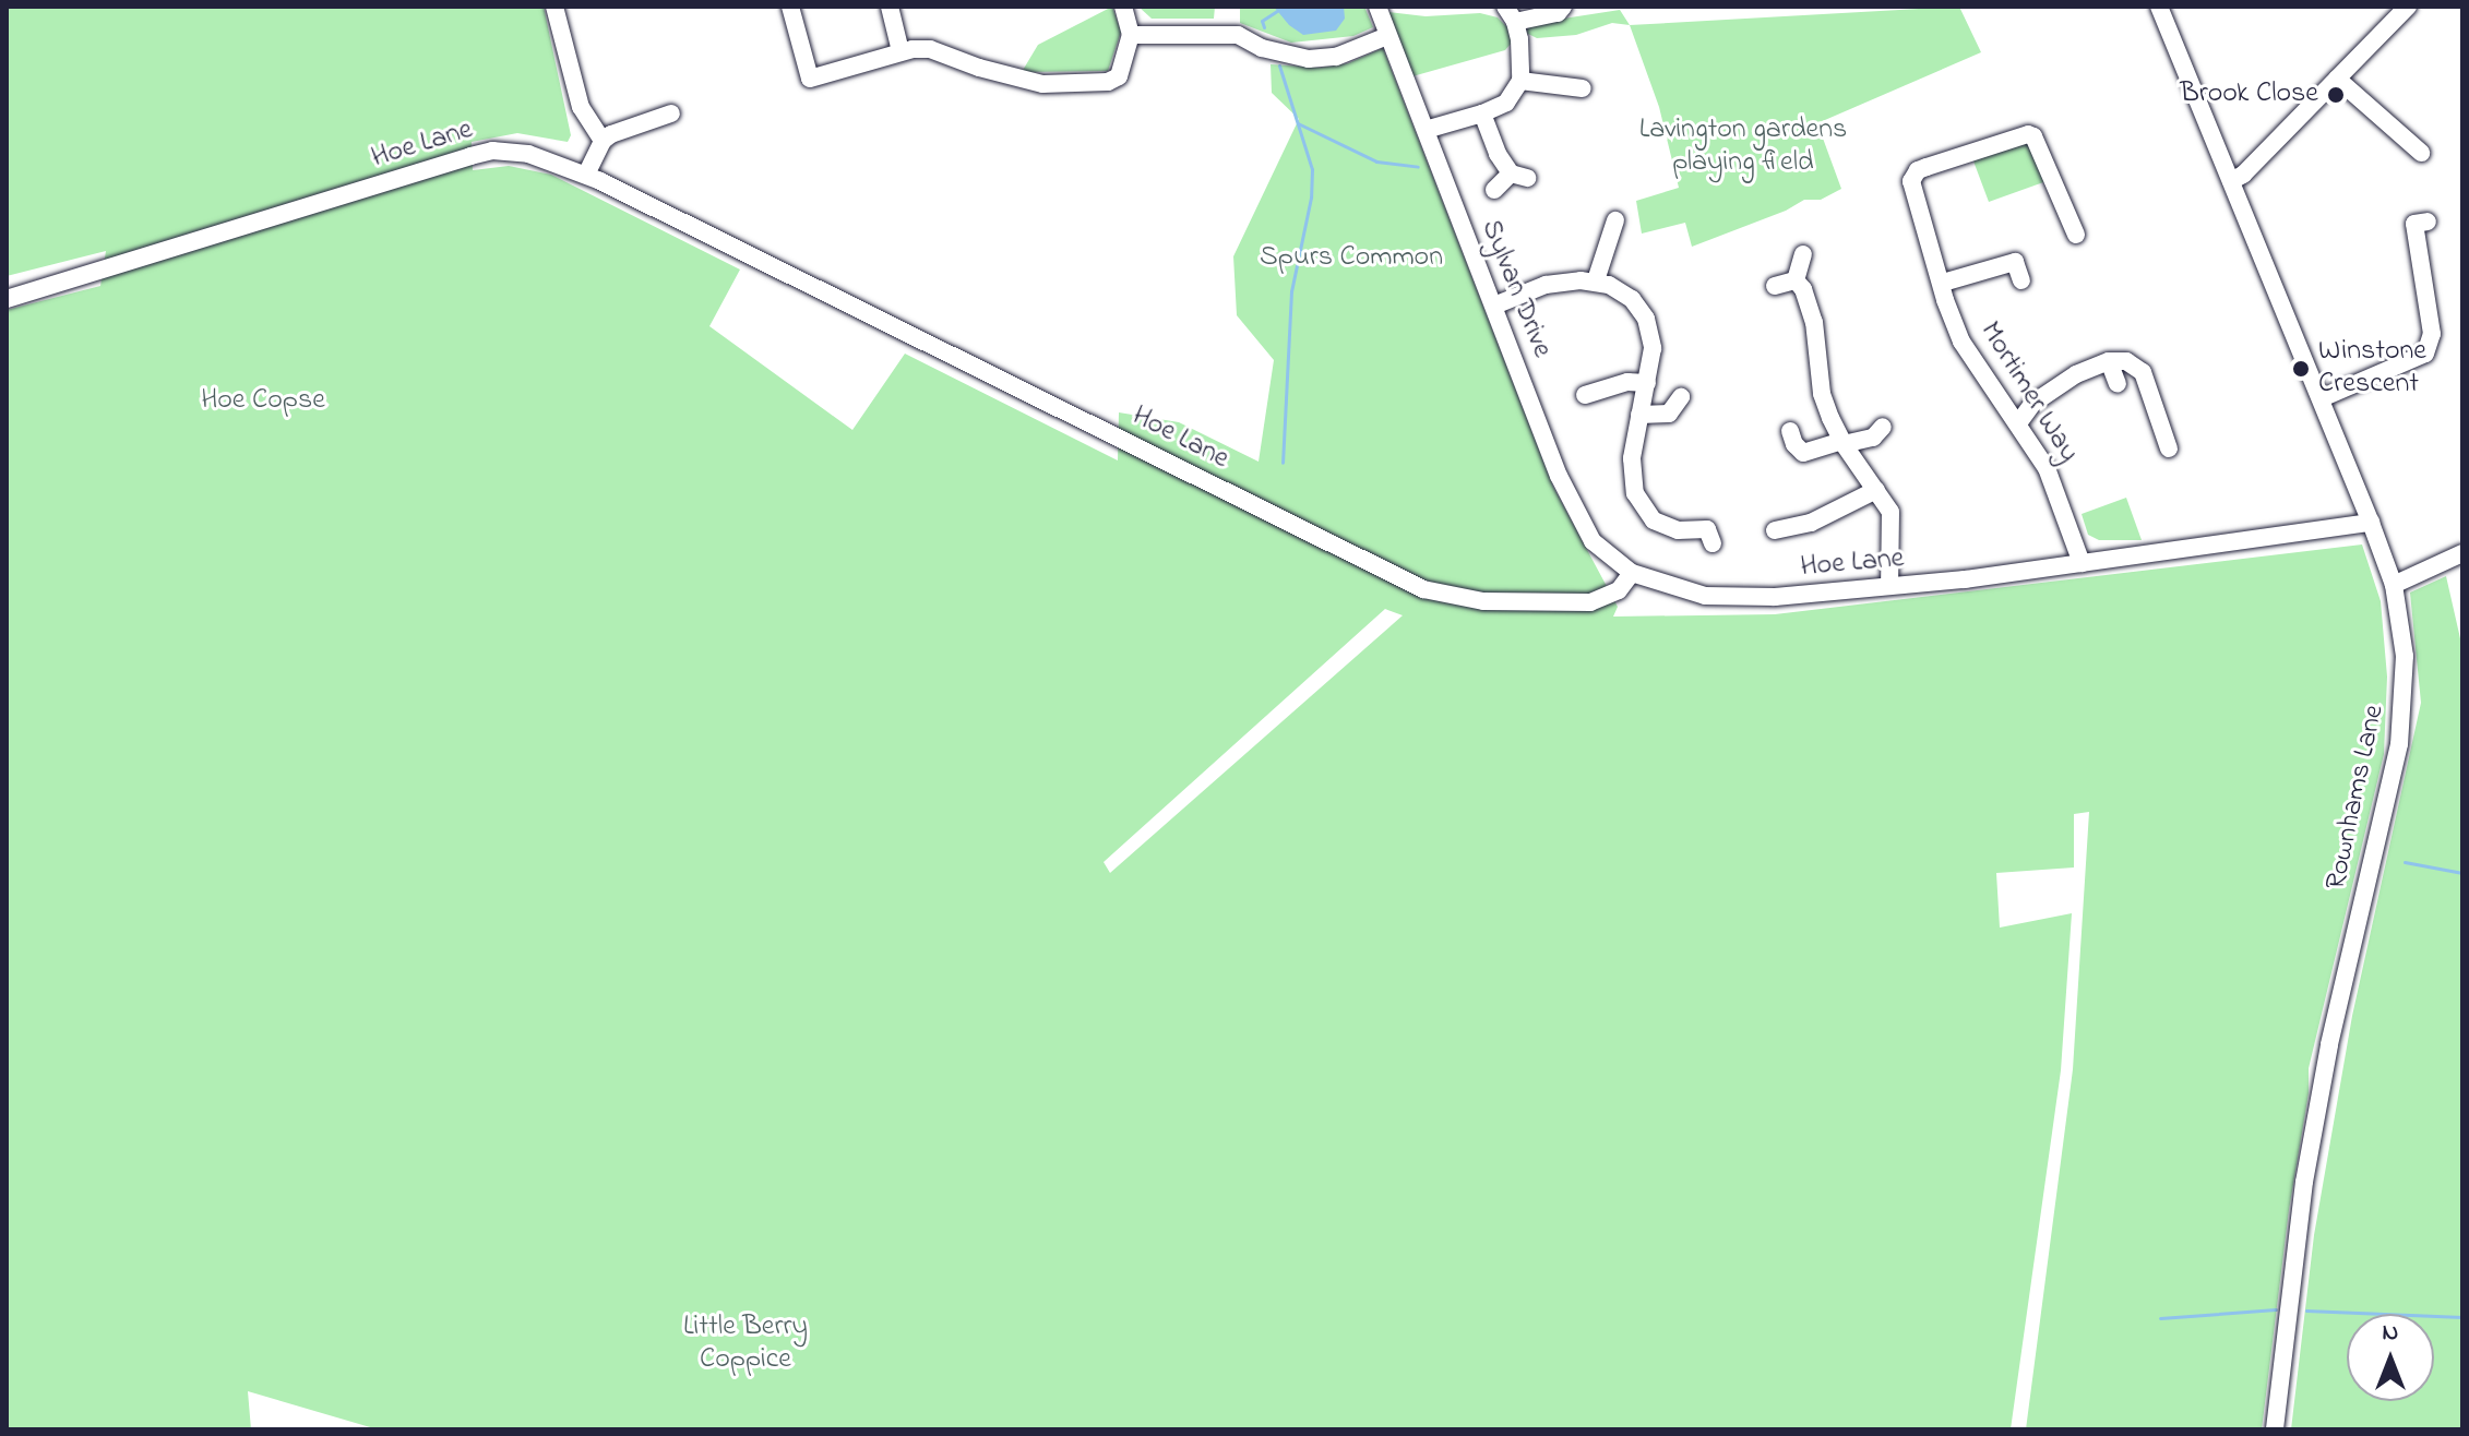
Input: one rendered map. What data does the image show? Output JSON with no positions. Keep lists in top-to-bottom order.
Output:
{
  "streets": {
    "street": [
      "Hoe Lane",
      "Sylvan Drive",
      "Mortimer Way",
      "Rownhams Lane"
    ]
  },
  "crossings": [
    ["Hoe Lane", "Sylvan Drive"],
    ["Hoe Lane", "Mortimer Way"],
    ["Hoe Lane", "Rownhams Lane"]
  ],
  "parks": [
    "Lavington gardens playing field",
    "Spurs Common",
    "Hoe Copse",
    "Little Berry Coppice"
  ],
  "places": ["Brook Close", "Winstone Crescent"],
  "north": "top"
}
